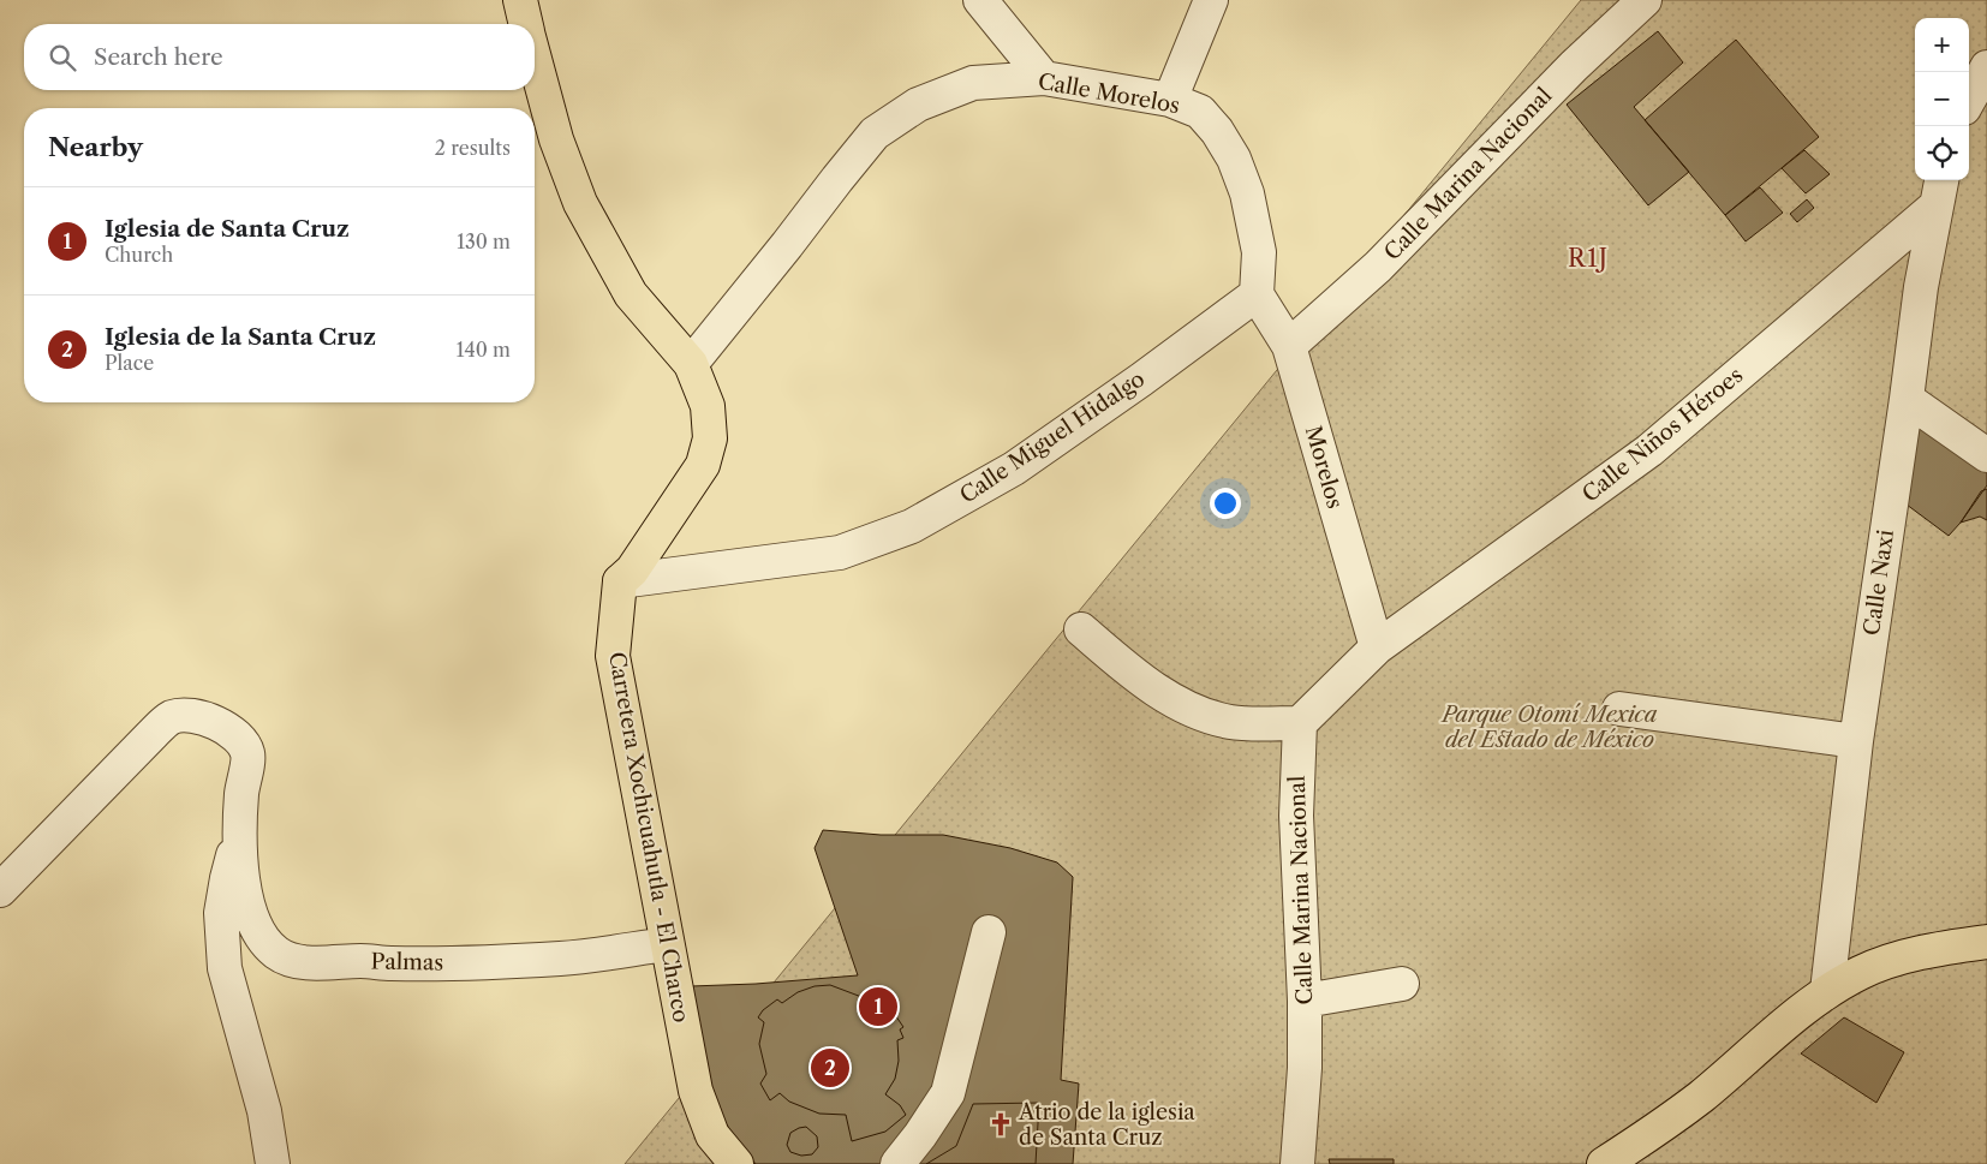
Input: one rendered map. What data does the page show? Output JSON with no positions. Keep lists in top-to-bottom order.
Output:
{
  "streets": {
    "main road": ["Carretera Xochicuahutla - El Charco"],
    "street": [
      "Calle Morelos",
      "Calle Marina Nacional",
      "Calle Niños Héroes",
      "Calle Miguel Hidalgo",
      "Morelos",
      "Calle Naxi",
      "Palmas"
    ]
  },
  "crossings": [
    ["Calle Morelos", "Calle Miguel Hidalgo"],
    ["Calle Morelos", "Morelos"],
    ["Calle Marina Nacional", "Morelos"],
    ["Calle Niños Héroes", "Morelos"],
    ["Calle Niños Héroes", "Calle Naxi"],
    ["Calle Miguel Hidalgo", "Morelos"],
    ["Calle Miguel Hidalgo", "Carretera Xochicuahutla - El Charco"],
    ["Carretera Xochicuahutla - El Charco", "Palmas"]
  ],
  "districts": ["R1J"],
  "parks": ["Parque Otomí Mexica del Estado de México"],
  "places": {
    "church": ["Atrio de la iglesia de Santa Cruz"]
  },
  "page": {
    "map_buttons": ["+", "−"],
    "search": "Search here",
    "heading": ["Nearby", "2 results"],
    "list": [
      {
        "mark": "1",
        "name": "Iglesia de Santa Cruz",
        "note": "Church",
        "value": "130 m"
      },
      {
        "mark": "2",
        "name": "Iglesia de la Santa Cruz",
        "note": "Place",
        "value": "140 m"
      }
    ],
    "pins": ["1", "2"]
  }
}
